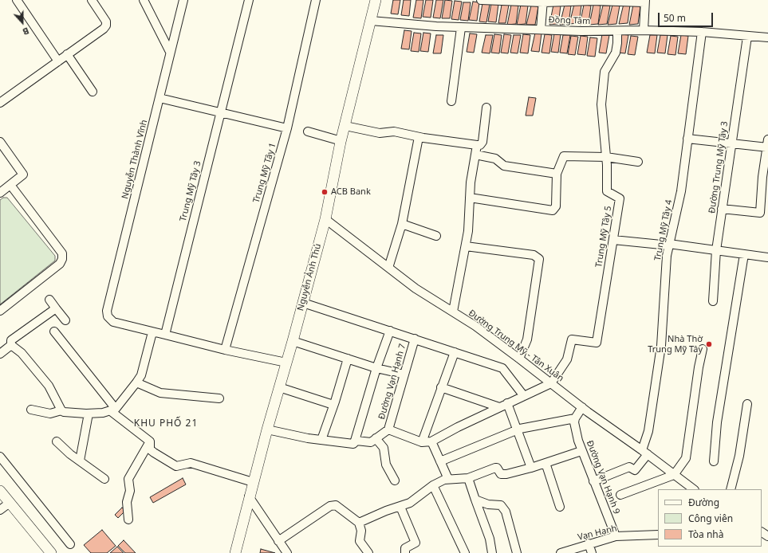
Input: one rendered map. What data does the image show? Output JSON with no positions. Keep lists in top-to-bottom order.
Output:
{
  "streets": {
    "main road": ["Nguyễn Ảnh Thủ"],
    "street": [
      "Đồng Tâm",
      "Nguyễn Thành Vĩnh",
      "Đường Trung Mỹ Tây 3",
      "Trung Mỹ Tây 1",
      "Trung Mỹ Tây 3",
      "Trung Mỹ Tây 4",
      "Trung Mỹ Tây 5",
      "Đường Trung Mỹ - Tân Xuân",
      "Đường Vạn Hạnh 7",
      "Đường Vạn Hạnh 9",
      "Vạn Hạnh"
    ]
  },
  "crossings": [
    ["Đồng Tâm", "Đường Trung Mỹ Tây 3"],
    ["Đồng Tâm", "Trung Mỹ Tây 4"],
    ["Đồng Tâm", "Trung Mỹ Tây 5"],
    ["Đồng Tâm", "Nguyễn Ảnh Thủ"],
    ["Trung Mỹ Tây 4", "Đường Trung Mỹ - Tân Xuân"],
    ["Trung Mỹ Tây 4", "Đường Vạn Hạnh 9"],
    ["Trung Mỹ Tây 5", "Đường Trung Mỹ - Tân Xuân"],
    ["Nguyễn Ảnh Thủ", "Đường Trung Mỹ - Tân Xuân"],
    ["Đường Vạn Hạnh 9", "Vạn Hạnh"]
  ],
  "districts": ["KHU PHỐ 21"],
  "places": ["ACB Bank", "Nhà Thờ Trung Mỹ Tây"],
  "legend": ["Đường", "Công viên", "Tòa nhà"],
  "scale_bar": "50 m",
  "north": "bottom"
}
